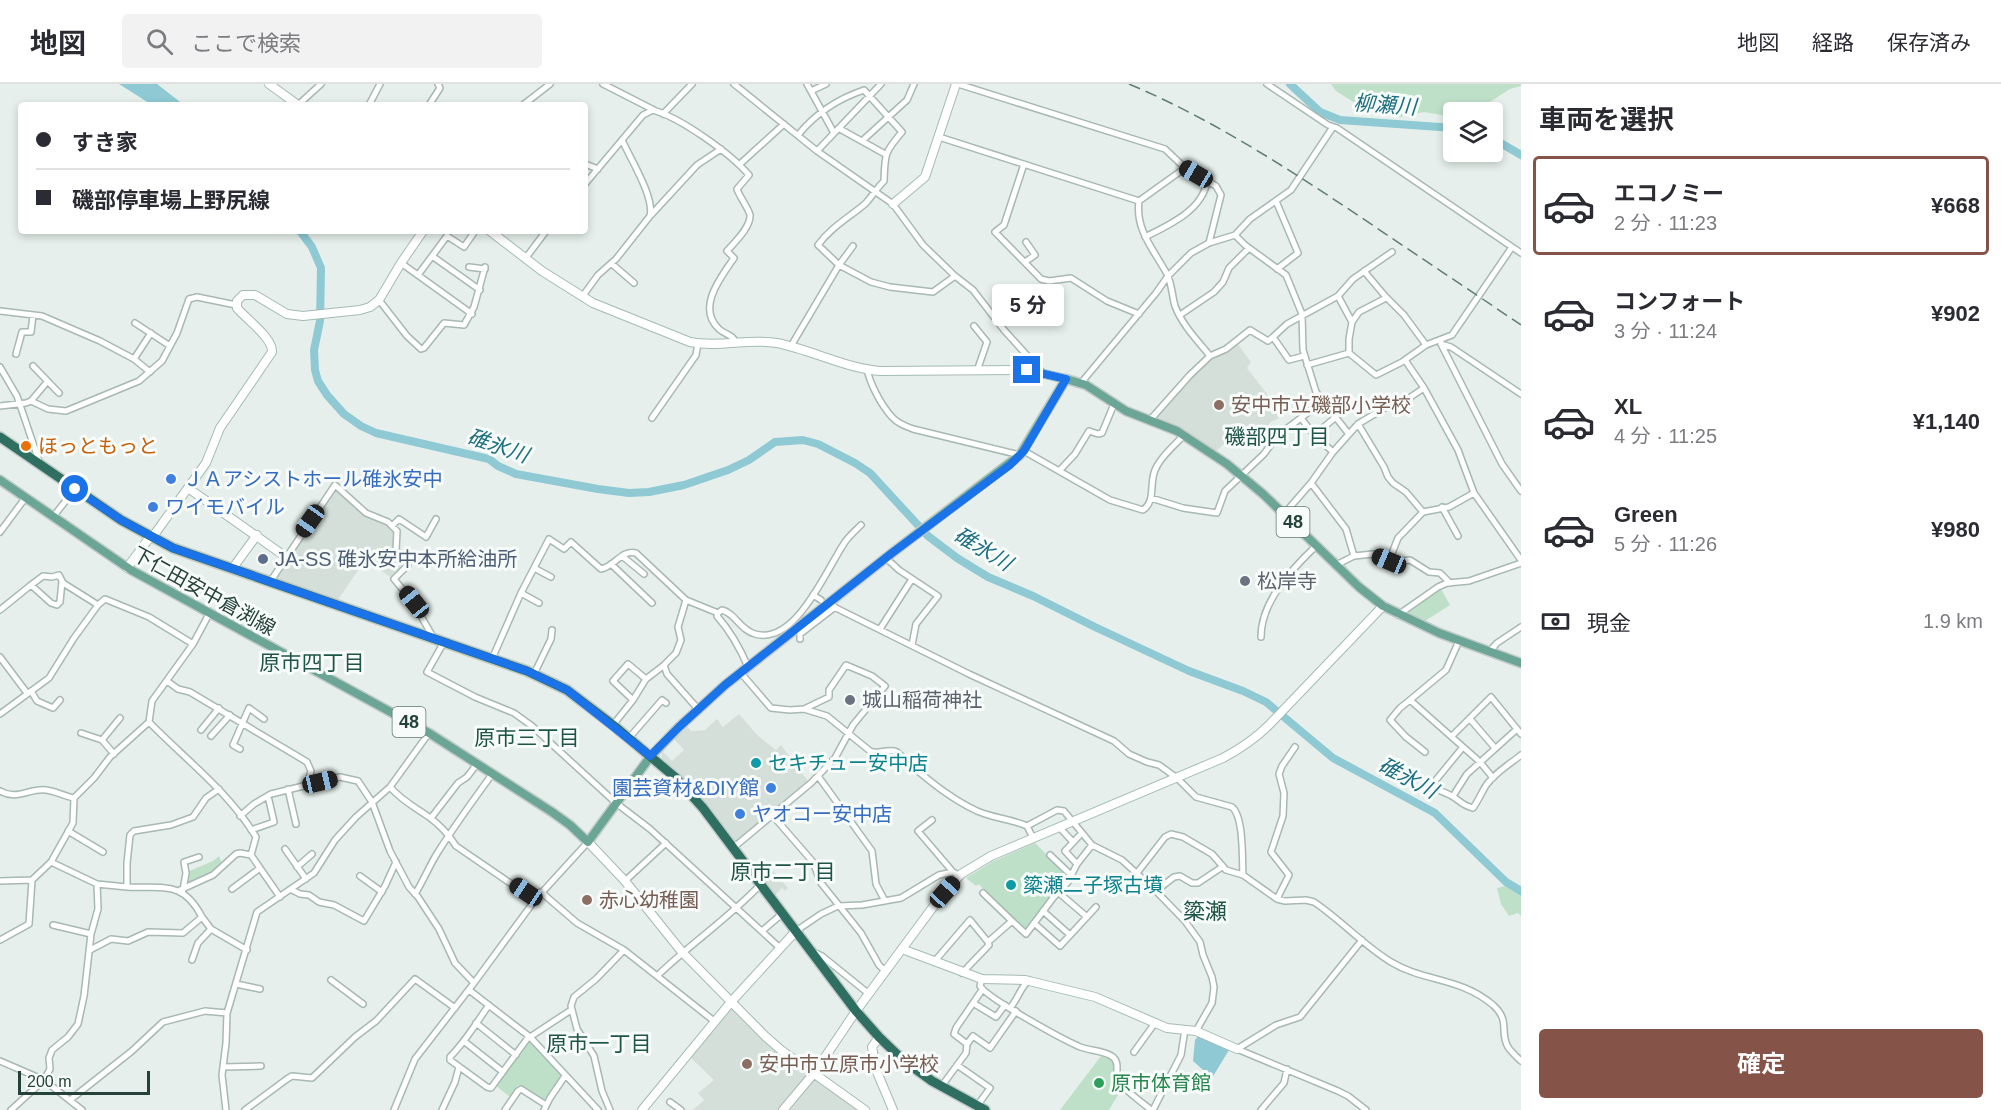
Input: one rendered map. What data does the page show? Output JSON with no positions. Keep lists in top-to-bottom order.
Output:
{
  "streets": {
    "main road": ["48", "下仁田安中倉渕線"]
  },
  "districts": [
    "磯部四丁目",
    "原市四丁目",
    "原市三丁目",
    "原市二丁目",
    "簗瀬",
    "原市一丁目"
  ],
  "water": ["柳瀬川", "碓氷川"],
  "places": [
    "安中市立磯部小学校",
    "ほっともっと",
    "ＪＡアシストホール碓氷安中",
    "ワイモバイル",
    "JA-SS 碓氷安中本所給油所",
    "松岸寺",
    "城山稲荷神社",
    "セキチュー安中店",
    "園芸資材&DIY館",
    "ヤオコー安中店",
    "簗瀬二子塚古墳",
    "赤心幼稚園",
    "安中市立原市小学校",
    "原市体育館"
  ],
  "scale_bar": "200 m",
  "page": {
    "header": "地図",
    "search": "ここで検索",
    "nav": ["地図", "経路", "保存済み"],
    "heading": "車両を選択",
    "banner": ["すき家", "磯部停車場上野尻線"],
    "list": [
      {
        "name": "エコノミー",
        "note": "2 分 · 11:23",
        "value": "¥668"
      },
      {
        "name": "コンフォート",
        "note": "3 分 · 11:24",
        "value": "¥902"
      },
      {
        "name": "XL",
        "note": "4 分 · 11:25",
        "value": "¥1,140"
      },
      {
        "name": "Green",
        "note": "5 分 · 11:26",
        "value": "¥980"
      }
    ],
    "bubble": "5 分",
    "pay": ["現金", "1.9 km"],
    "buttons": "確定",
    "scale": "200 m"
  }
}
